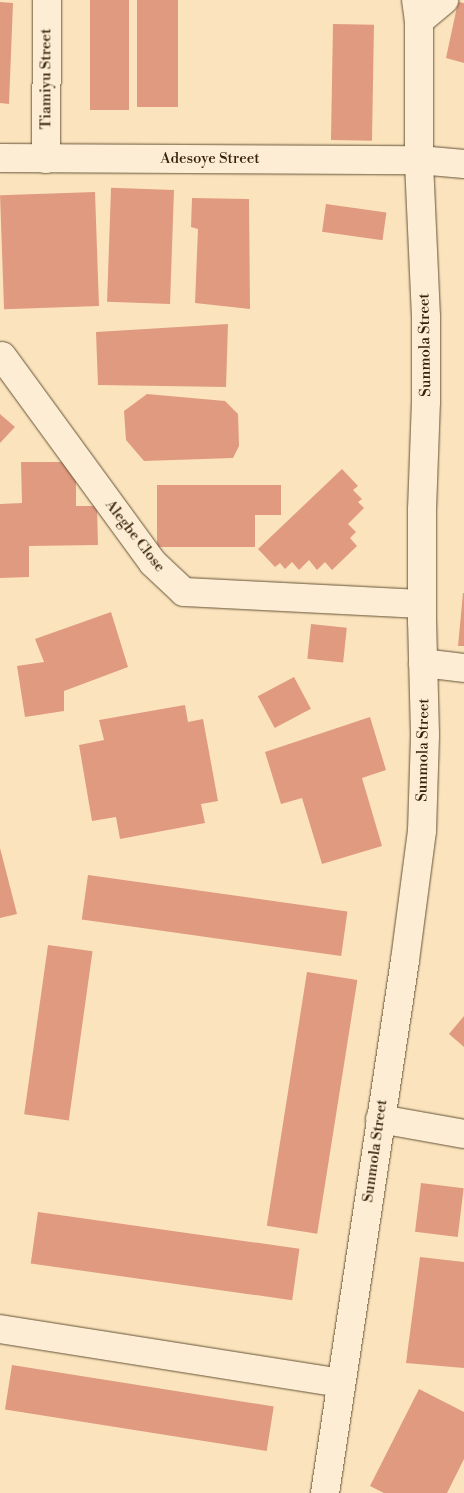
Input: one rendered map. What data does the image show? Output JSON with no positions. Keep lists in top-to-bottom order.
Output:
{
  "streets": {
    "street": [
      "Tiamiyu Street",
      "Adesoye Street",
      "Sunmola Street",
      "Alegbe Close"
    ]
  },
  "crossings": [
    ["Tiamiyu Street", "Adesoye Street"],
    ["Adesoye Street", "Sunmola Street"],
    ["Sunmola Street", "Alegbe Close"]
  ]
}
